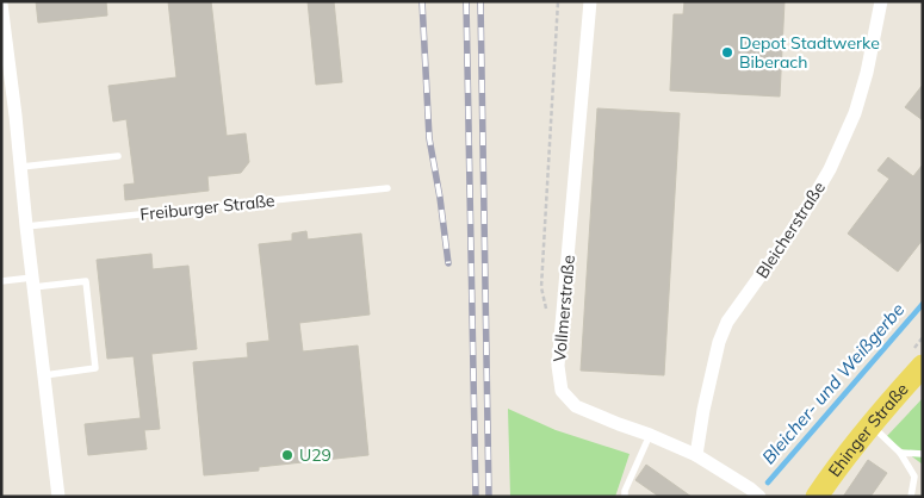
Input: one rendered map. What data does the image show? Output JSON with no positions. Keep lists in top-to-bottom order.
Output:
{
  "streets": {
    "main road": ["Ehinger Straße"],
    "street": ["Bleicherstraße", "Vollmerstraße"],
    "lane": ["Freiburger Straße"]
  },
  "crossings": [
    ["Bleicherstraße", "Vollmerstraße"]
  ],
  "water": ["Bleicher- und Weißgerbe"],
  "places": ["Depot Stadtwerke Biberach", "U29"]
}
